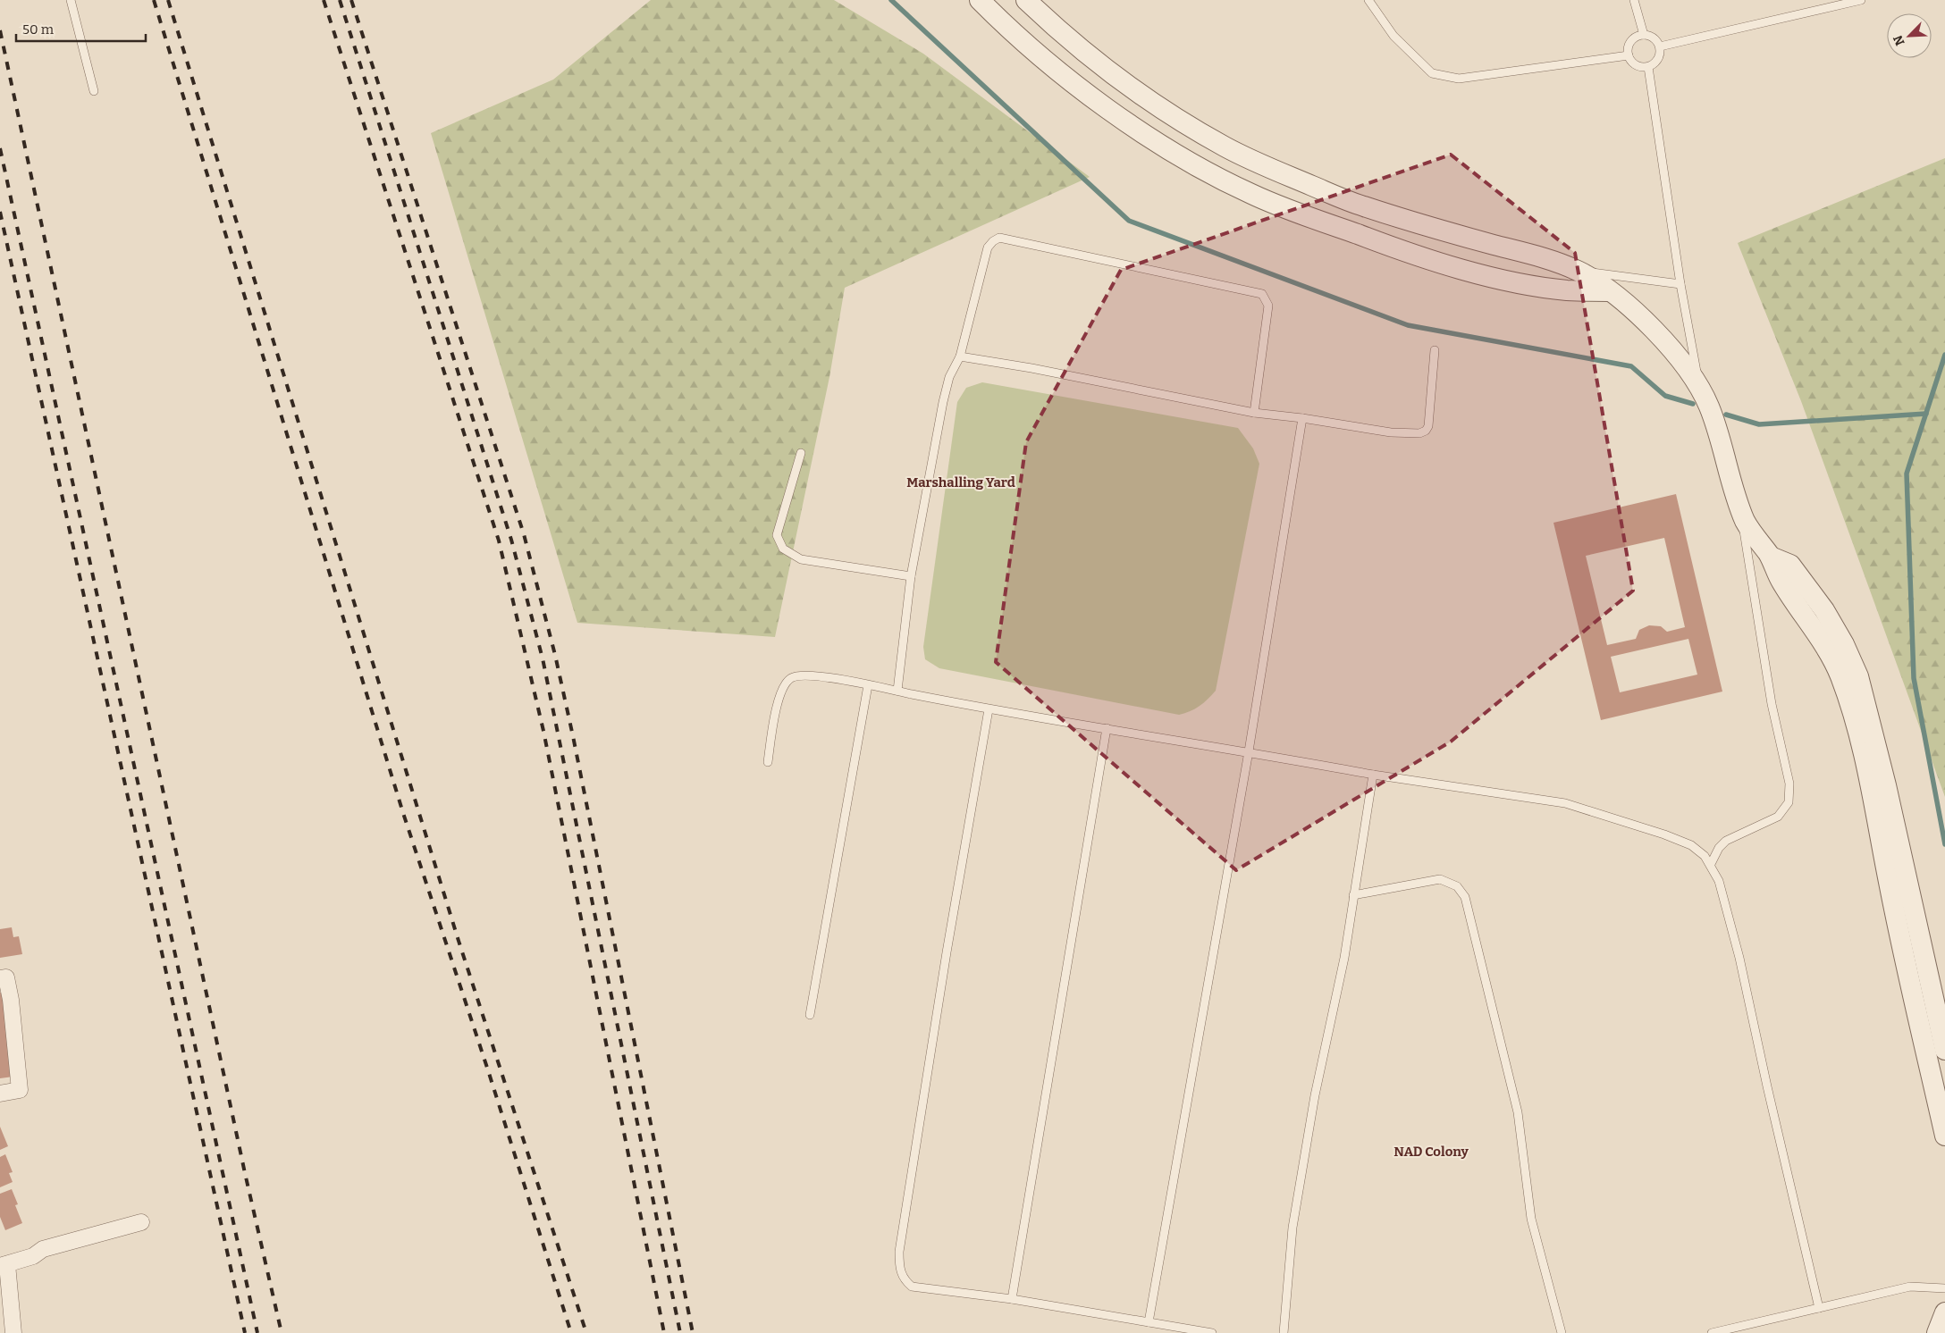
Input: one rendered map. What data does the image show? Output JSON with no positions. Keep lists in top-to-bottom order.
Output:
{
  "districts": ["Marshalling Yard", "NAD Colony"],
  "scale_bar": "50 m",
  "north": "bottom left"
}
